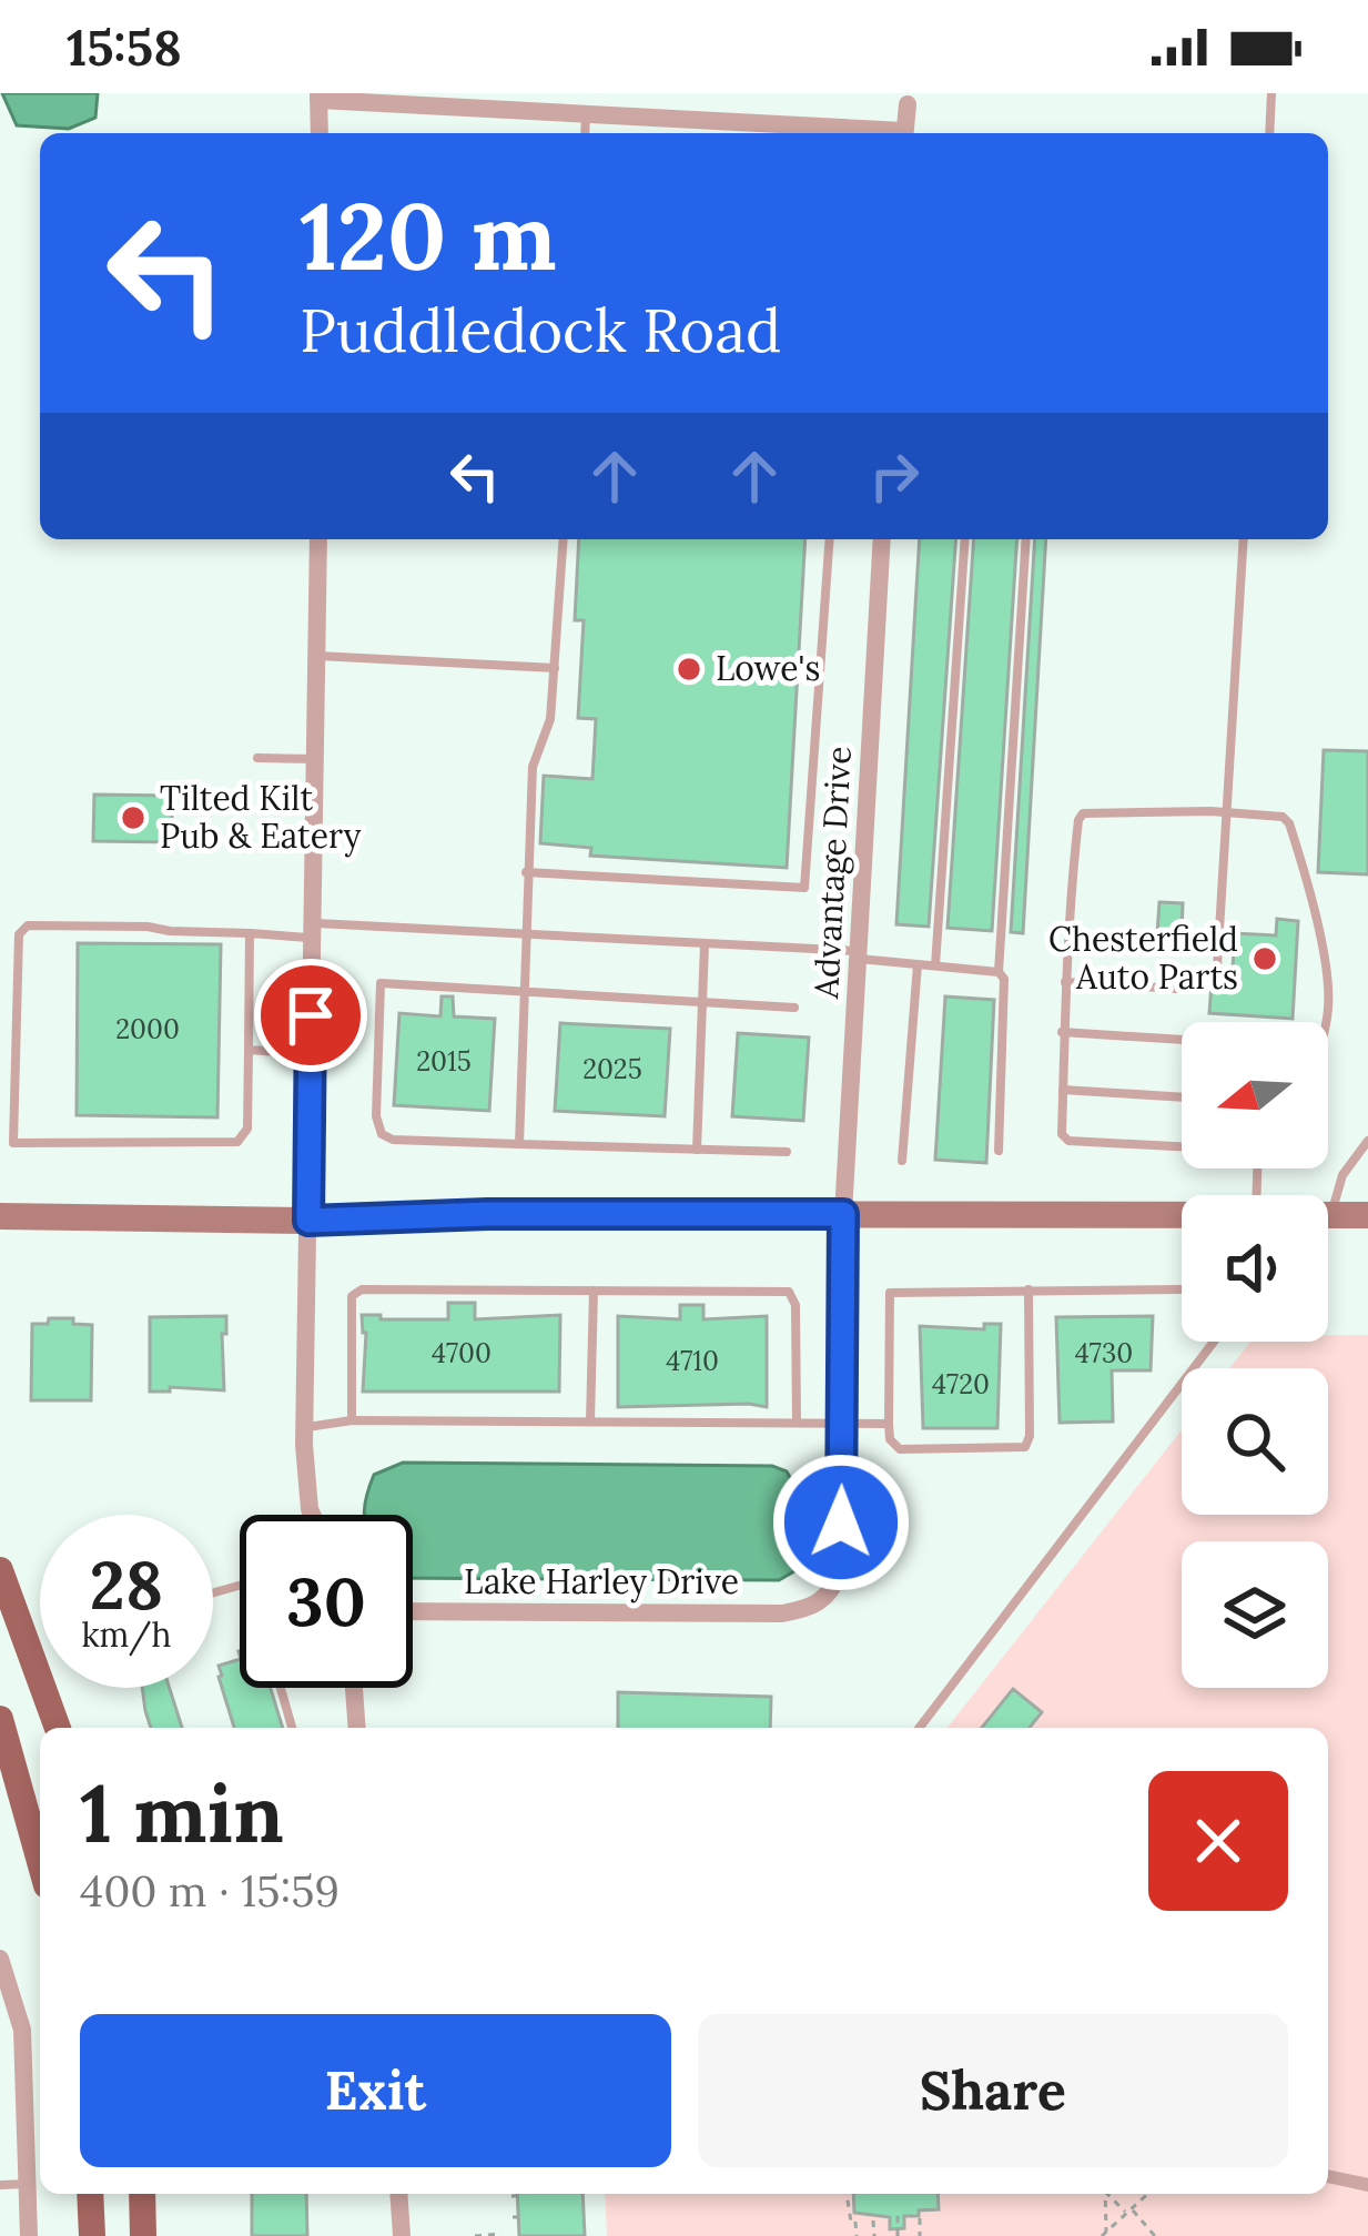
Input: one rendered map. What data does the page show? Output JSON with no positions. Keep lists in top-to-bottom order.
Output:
{
  "streets": {
    "street": ["Advantage Drive", "Lake Harley Drive"]
  },
  "crossings": [
    ["Advantage Drive", "Lake Harley Drive"]
  ],
  "places": ["Lowe's", "Tilted Kilt Pub & Eatery", "Chesterfield Auto Parts"],
  "house_numbers": [
    "2000",
    "2015",
    "2025",
    "4700",
    "4730",
    "4710",
    "4720"
  ],
  "north": "left",
  "page": {
    "status": "15:58",
    "turn": ["120 m", "Puddledock Road"],
    "speed": "28 km/h",
    "limit": "30",
    "heading": ["1 min", "400 m · 15:59"],
    "buttons": ["Exit", "Share"]
  }
}
